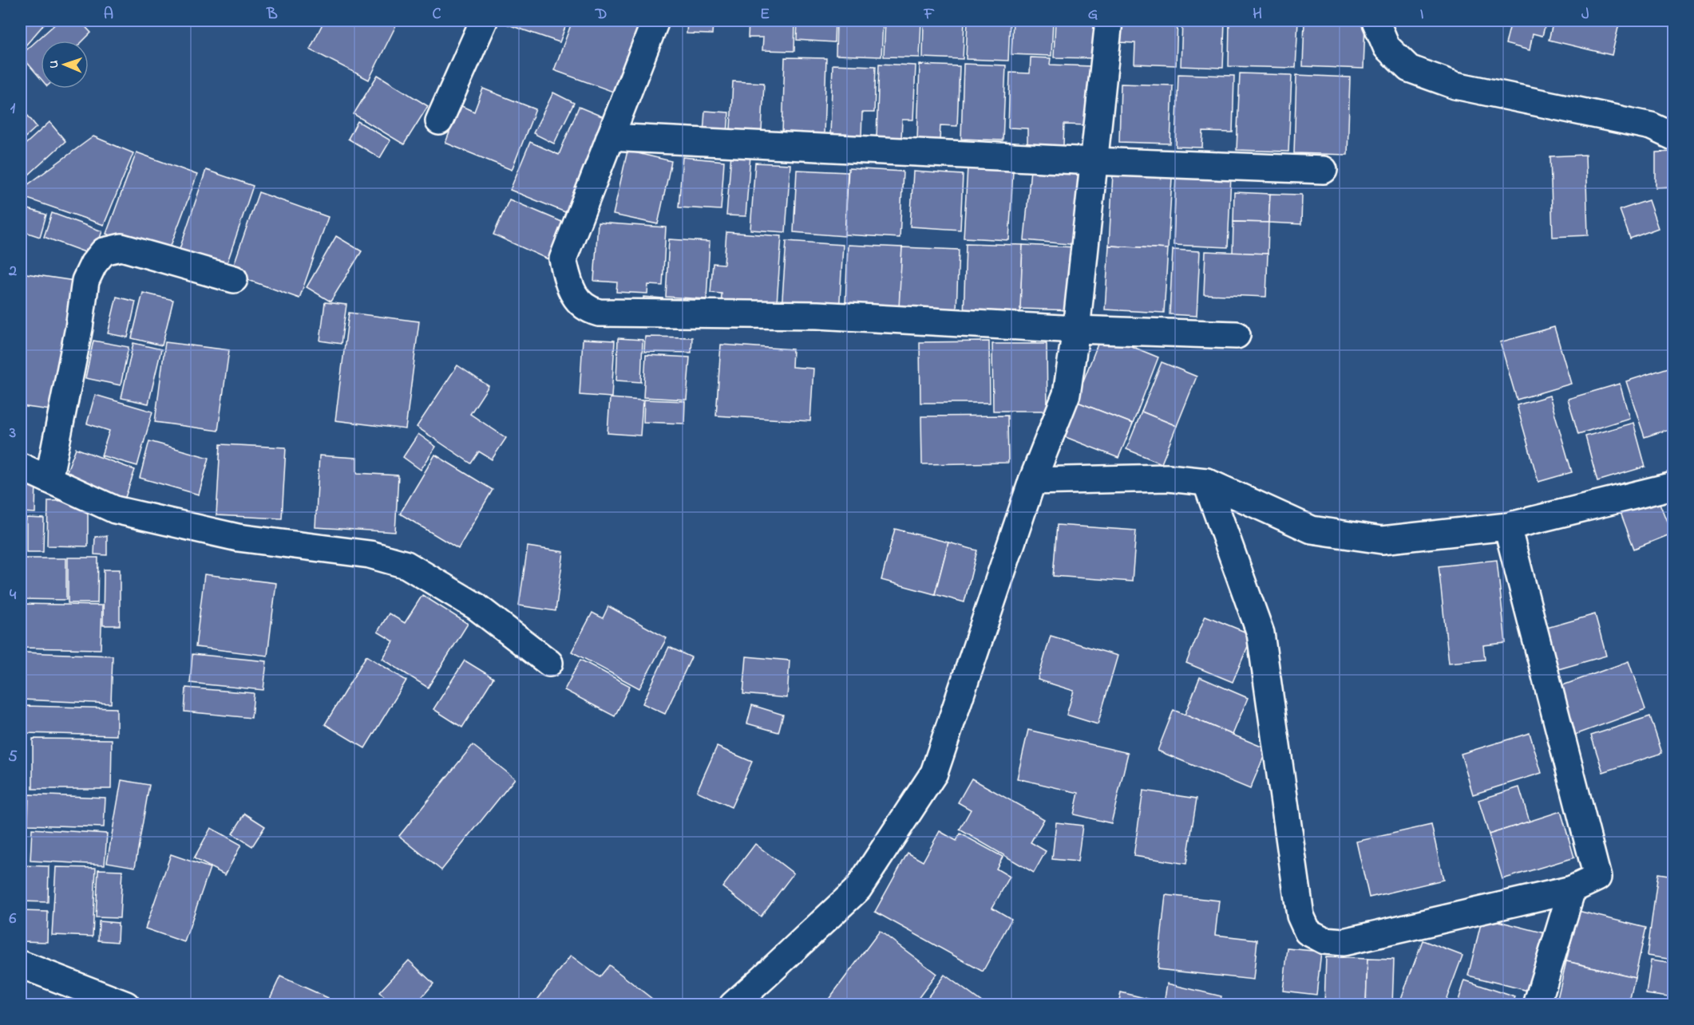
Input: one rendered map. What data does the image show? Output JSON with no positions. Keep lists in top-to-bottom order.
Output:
{
  "north": "left",
  "grid": {
    "columns": [
      "A",
      "B",
      "C",
      "D",
      "E",
      "F",
      "G",
      "H",
      "I",
      "J"
    ],
    "rows": [
      "1",
      "2",
      "3",
      "4",
      "5",
      "6"
    ]
  }
}
